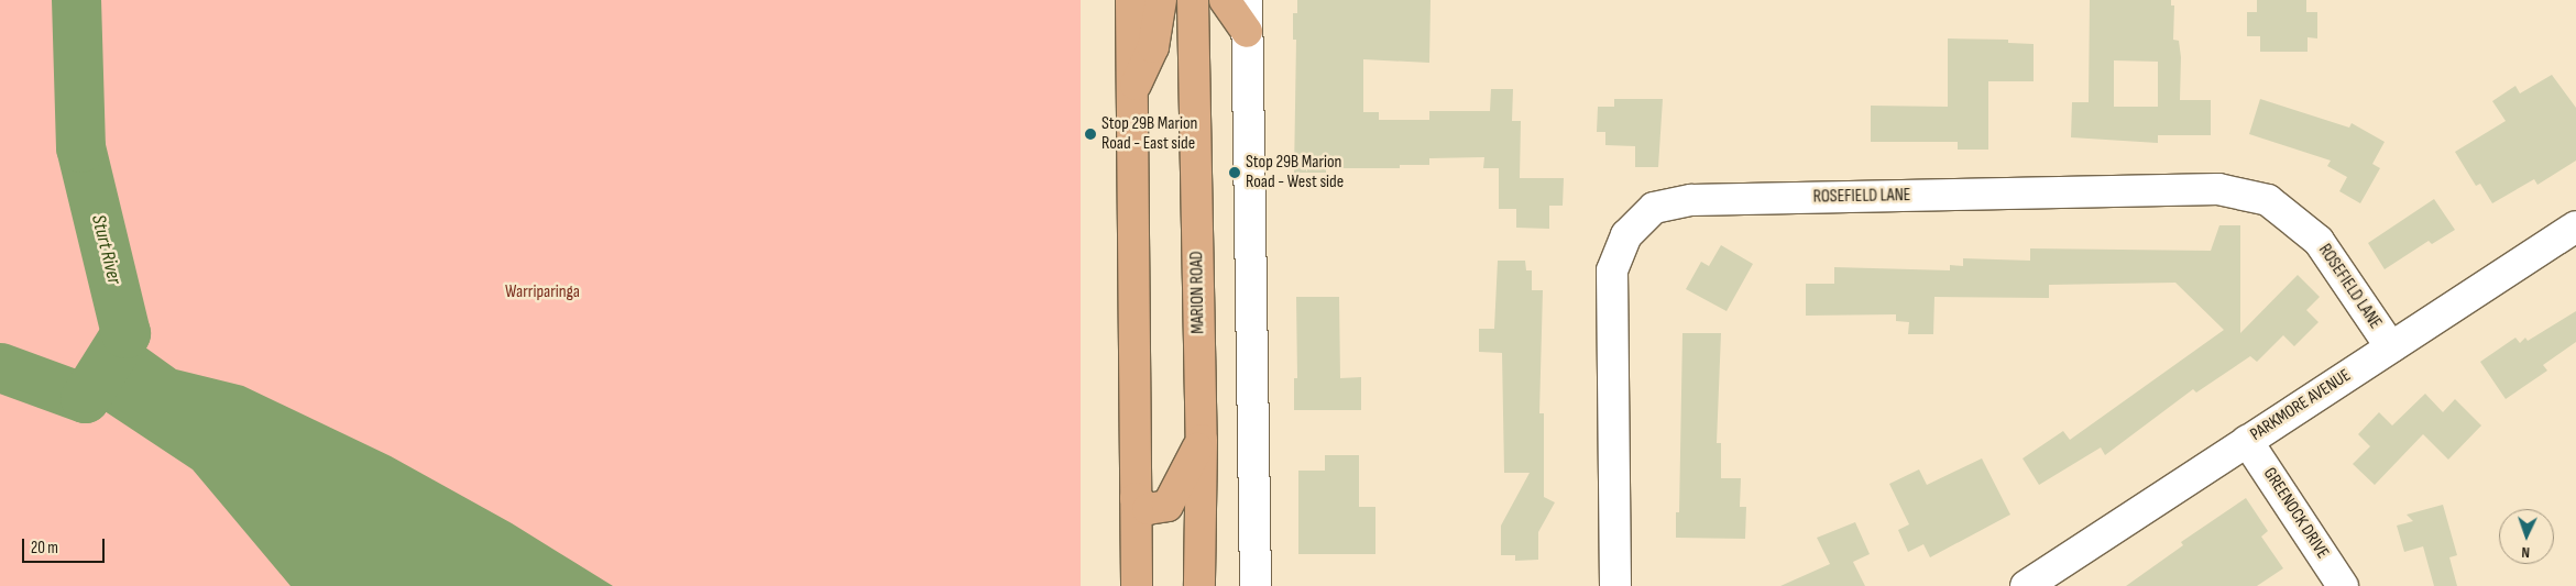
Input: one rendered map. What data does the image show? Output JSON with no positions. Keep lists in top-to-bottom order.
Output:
{
  "streets": {
    "main road": ["MARION ROAD"],
    "street": ["ROSEFIELD LANE", "PARKMORE AVENUE", "GREENOCK DRIVE"]
  },
  "crossings": [
    ["ROSEFIELD LANE", "PARKMORE AVENUE"],
    ["PARKMORE AVENUE", "GREENOCK DRIVE"]
  ],
  "water": ["Sturt River"],
  "parks": ["Warriparinga"],
  "places": ["Stop 29B Marion Road - East side", "Stop 29B Marion Road - West side"],
  "scale_bar": "20 m",
  "north": "bottom"
}
